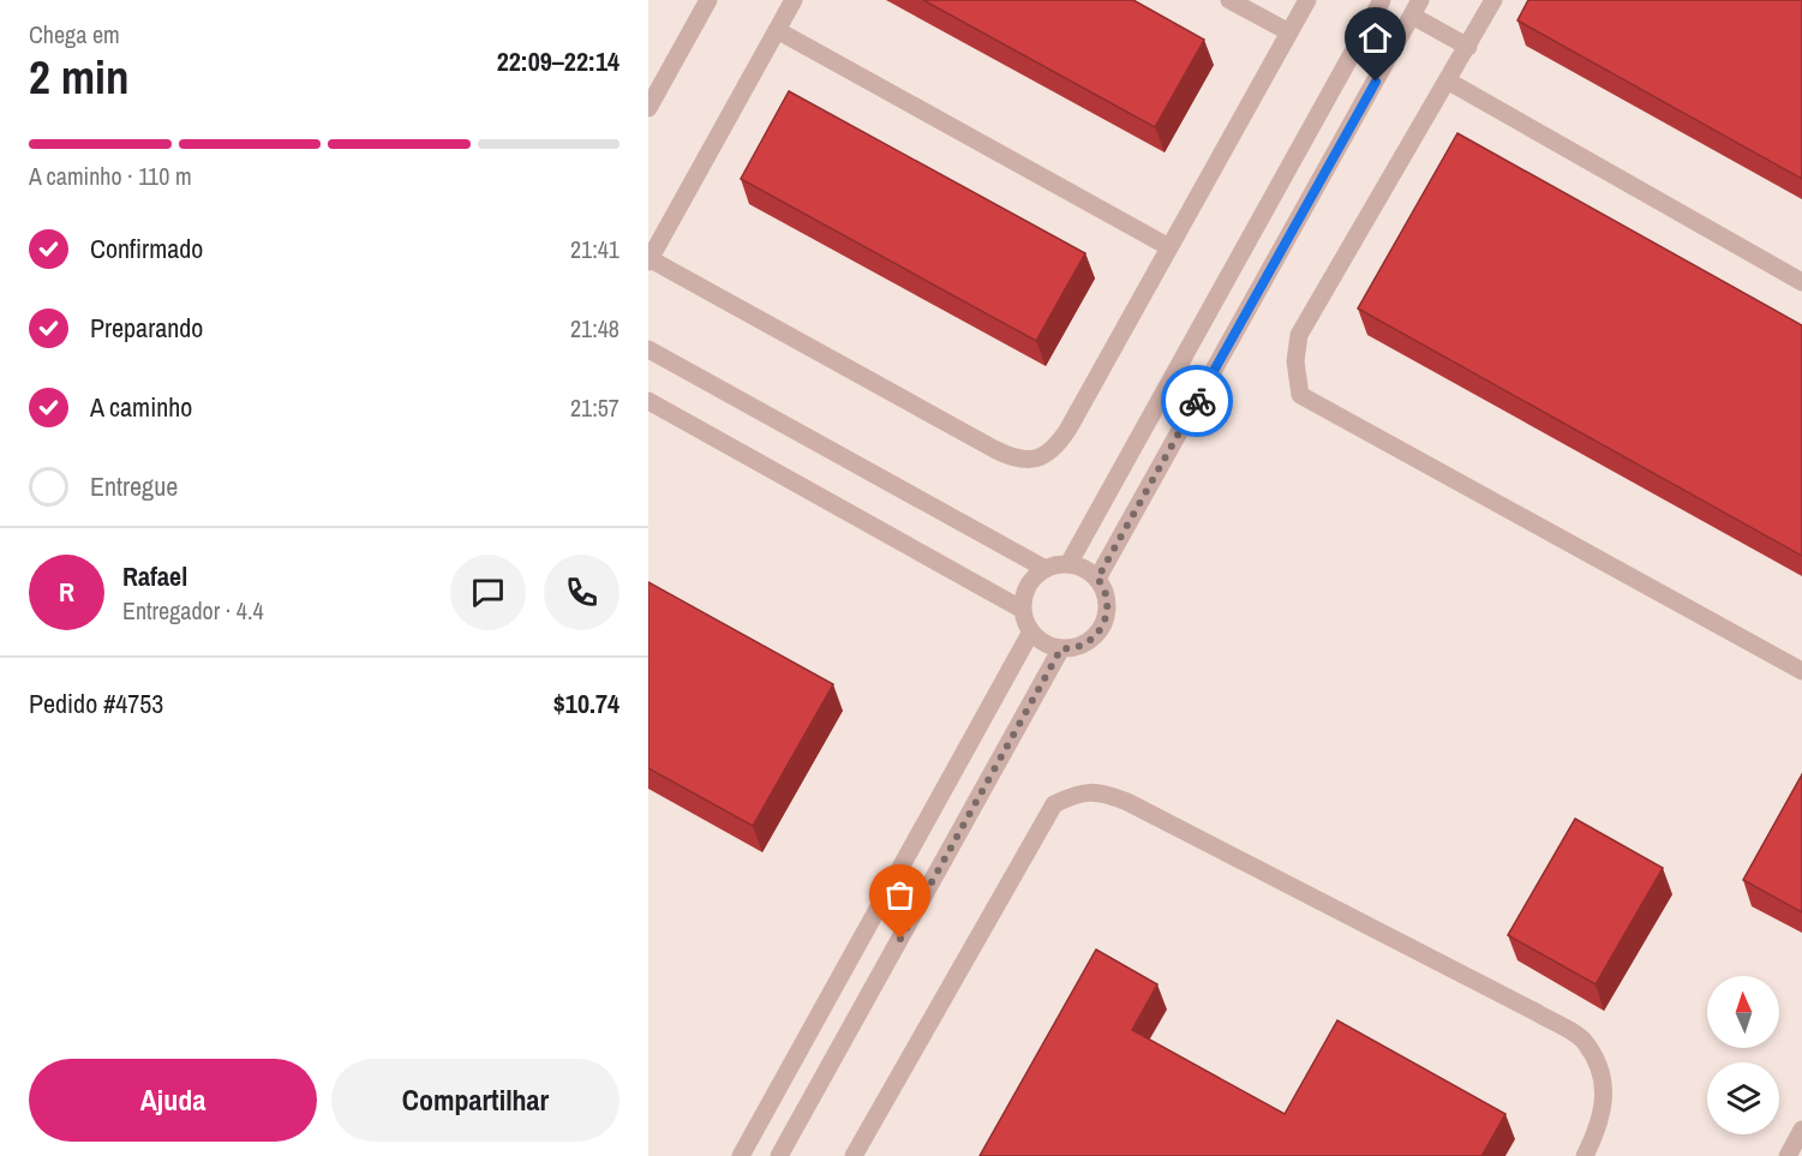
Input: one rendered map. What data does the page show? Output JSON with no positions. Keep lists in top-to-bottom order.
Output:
{
  "north": "top",
  "page": {
    "heading": ["2 min", "Chega em", "22:09–22:14"],
    "panel": [
      "Rafael",
      "Entregador · 4.4",
      "Pedido #4753",
      "$10.74"
    ],
    "bar": "A caminho · 110 m",
    "list": [
      ["Confirmado", "21:41"],
      ["Preparando", "21:48"],
      ["A caminho", "21:57"],
      "Entregue"
    ],
    "round": "R",
    "buttons": ["Ajuda", "Compartilhar"]
  }
}
